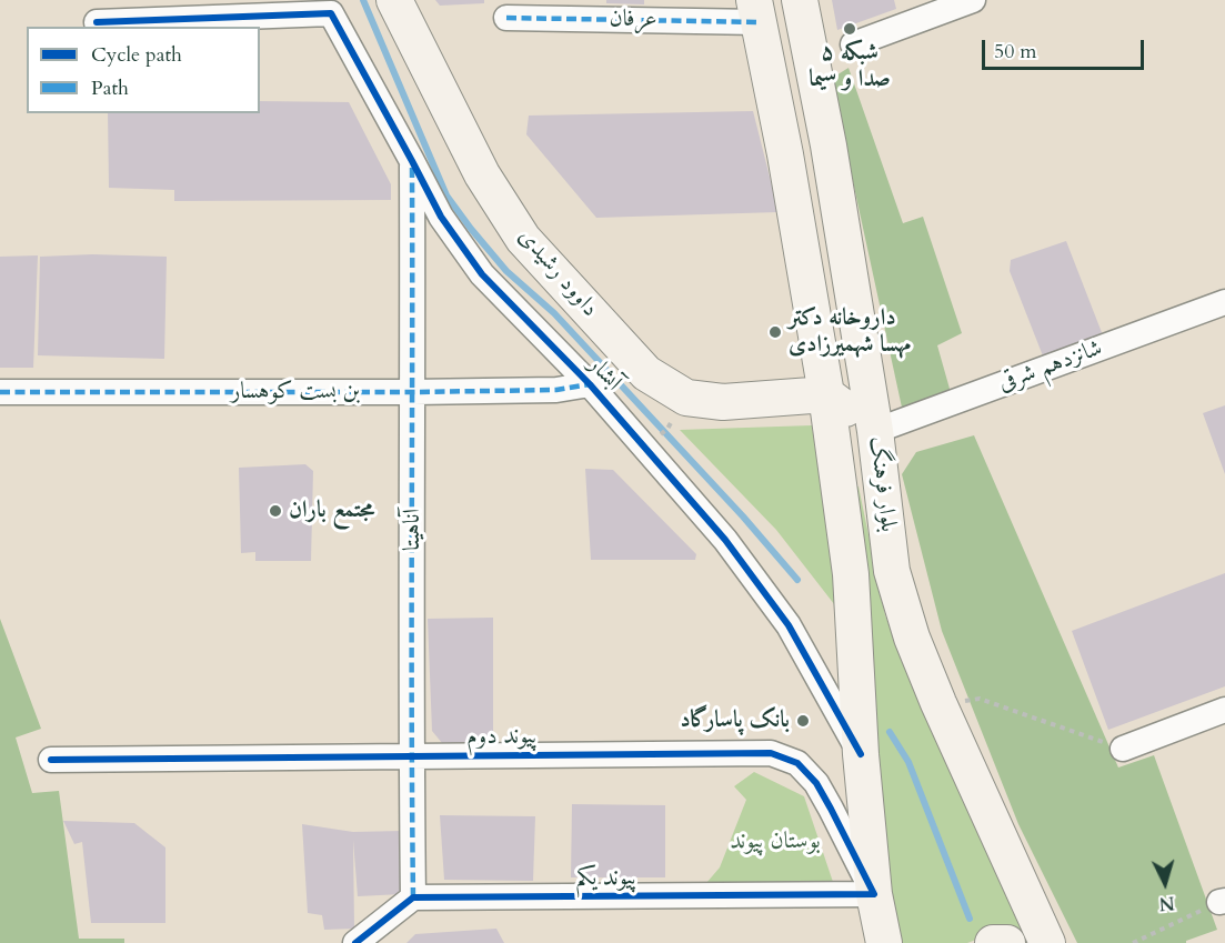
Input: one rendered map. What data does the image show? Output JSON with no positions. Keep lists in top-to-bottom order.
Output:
{
  "streets": {
    "main road": ["داوود رشیدی", "بلوار فرهنگ"],
    "street": [
      "عرفان",
      "شانزدهم شرقی",
      "آبشار",
      "بن بست کوهسار",
      "آناهیتا",
      "پیوند دوم",
      "پیوند یکم"
    ]
  },
  "crossings": [
    ["عرفان", "بلوار فرهنگ"],
    ["داوود رشیدی", "بلوار فرهنگ"],
    ["شانزدهم شرقی", "بلوار فرهنگ"],
    ["آبشار", "بن بست کوهسار"],
    ["آبشار", "بلوار فرهنگ"],
    ["آبشار", "آناهیتا"],
    ["بن بست کوهسار", "آناهیتا"],
    ["بلوار فرهنگ", "پیوند دوم"],
    ["بلوار فرهنگ", "پیوند یکم"],
    ["آناهیتا", "پیوند دوم"],
    ["آناهیتا", "پیوند یکم"],
    ["پیوند دوم", "پیوند یکم"]
  ],
  "parks": ["بوستان پیوند"],
  "places": [
    "شبکه ۵ صدا و سیما",
    "داروخانه دکتر مهسا شهمیرزادی",
    "مجتمع باران",
    "بانک پاسارگاد"
  ],
  "legend": ["Cycle path", "Path"],
  "scale_bar": "50 m",
  "north": "bottom"
}
